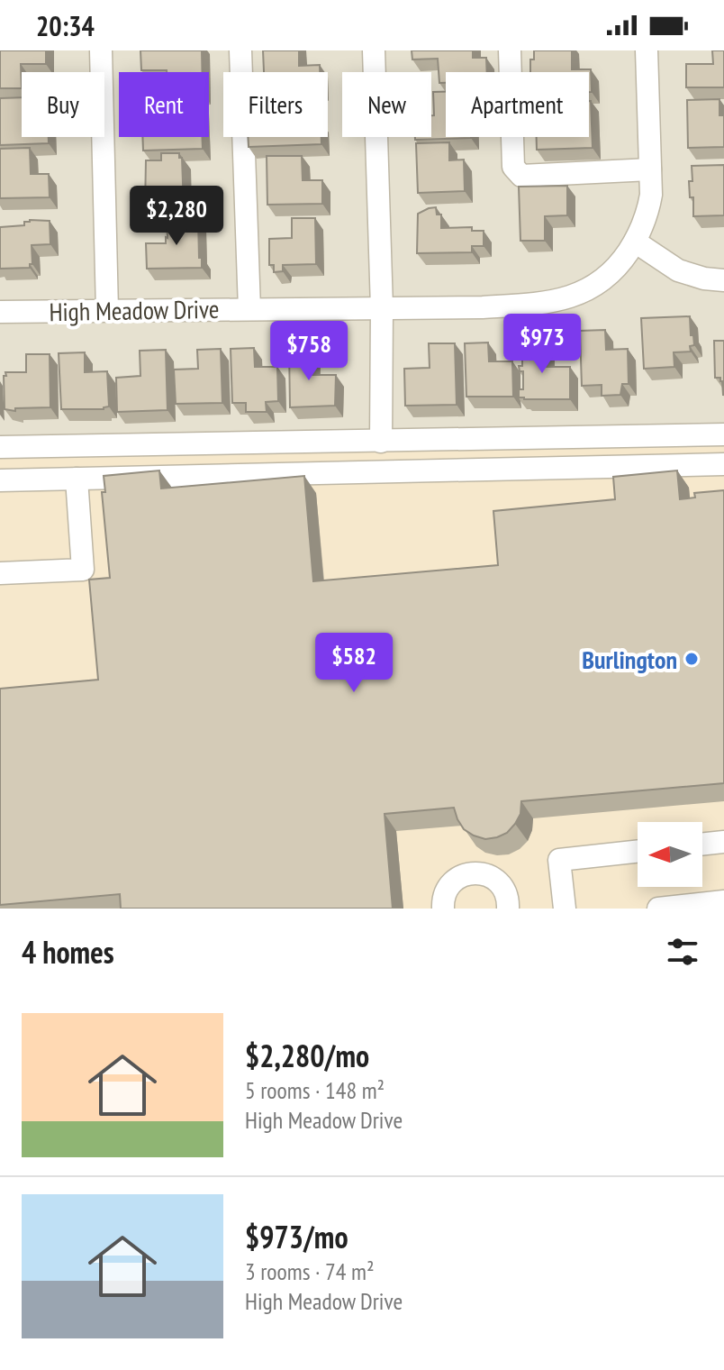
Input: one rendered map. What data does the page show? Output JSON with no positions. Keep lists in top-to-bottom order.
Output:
{
  "streets": {
    "street": ["High Meadow Drive"]
  },
  "places": ["Burlington"],
  "north": "left",
  "page": {
    "status": "20:34",
    "chip": [
      "Buy",
      "Rent",
      "Filters",
      "New",
      "Apartment"
    ],
    "price": [
      "$2,280",
      "$973",
      "$758",
      "$582"
    ],
    "heading": "4 homes",
    "list": [
      {
        "name": "$2,280/mo",
        "note": "5 rooms · 148 m² · High Meadow Drive"
      },
      {
        "name": "$973/mo",
        "note": "3 rooms · 74 m² · High Meadow Drive"
      }
    ]
  }
}
